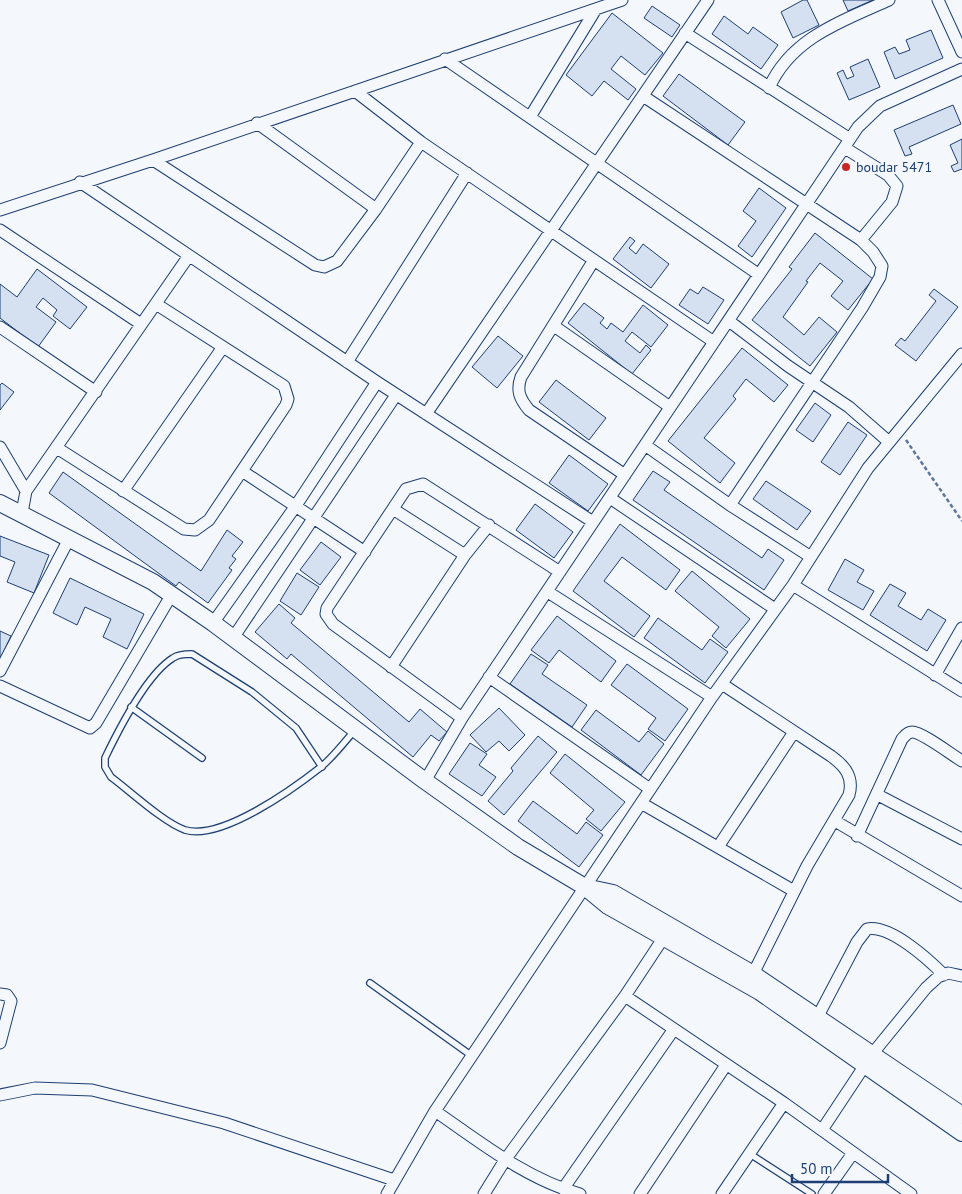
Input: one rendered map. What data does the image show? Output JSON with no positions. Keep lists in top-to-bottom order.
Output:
{
  "places": ["boudar 5471"],
  "scale_bar": "50 m"
}
